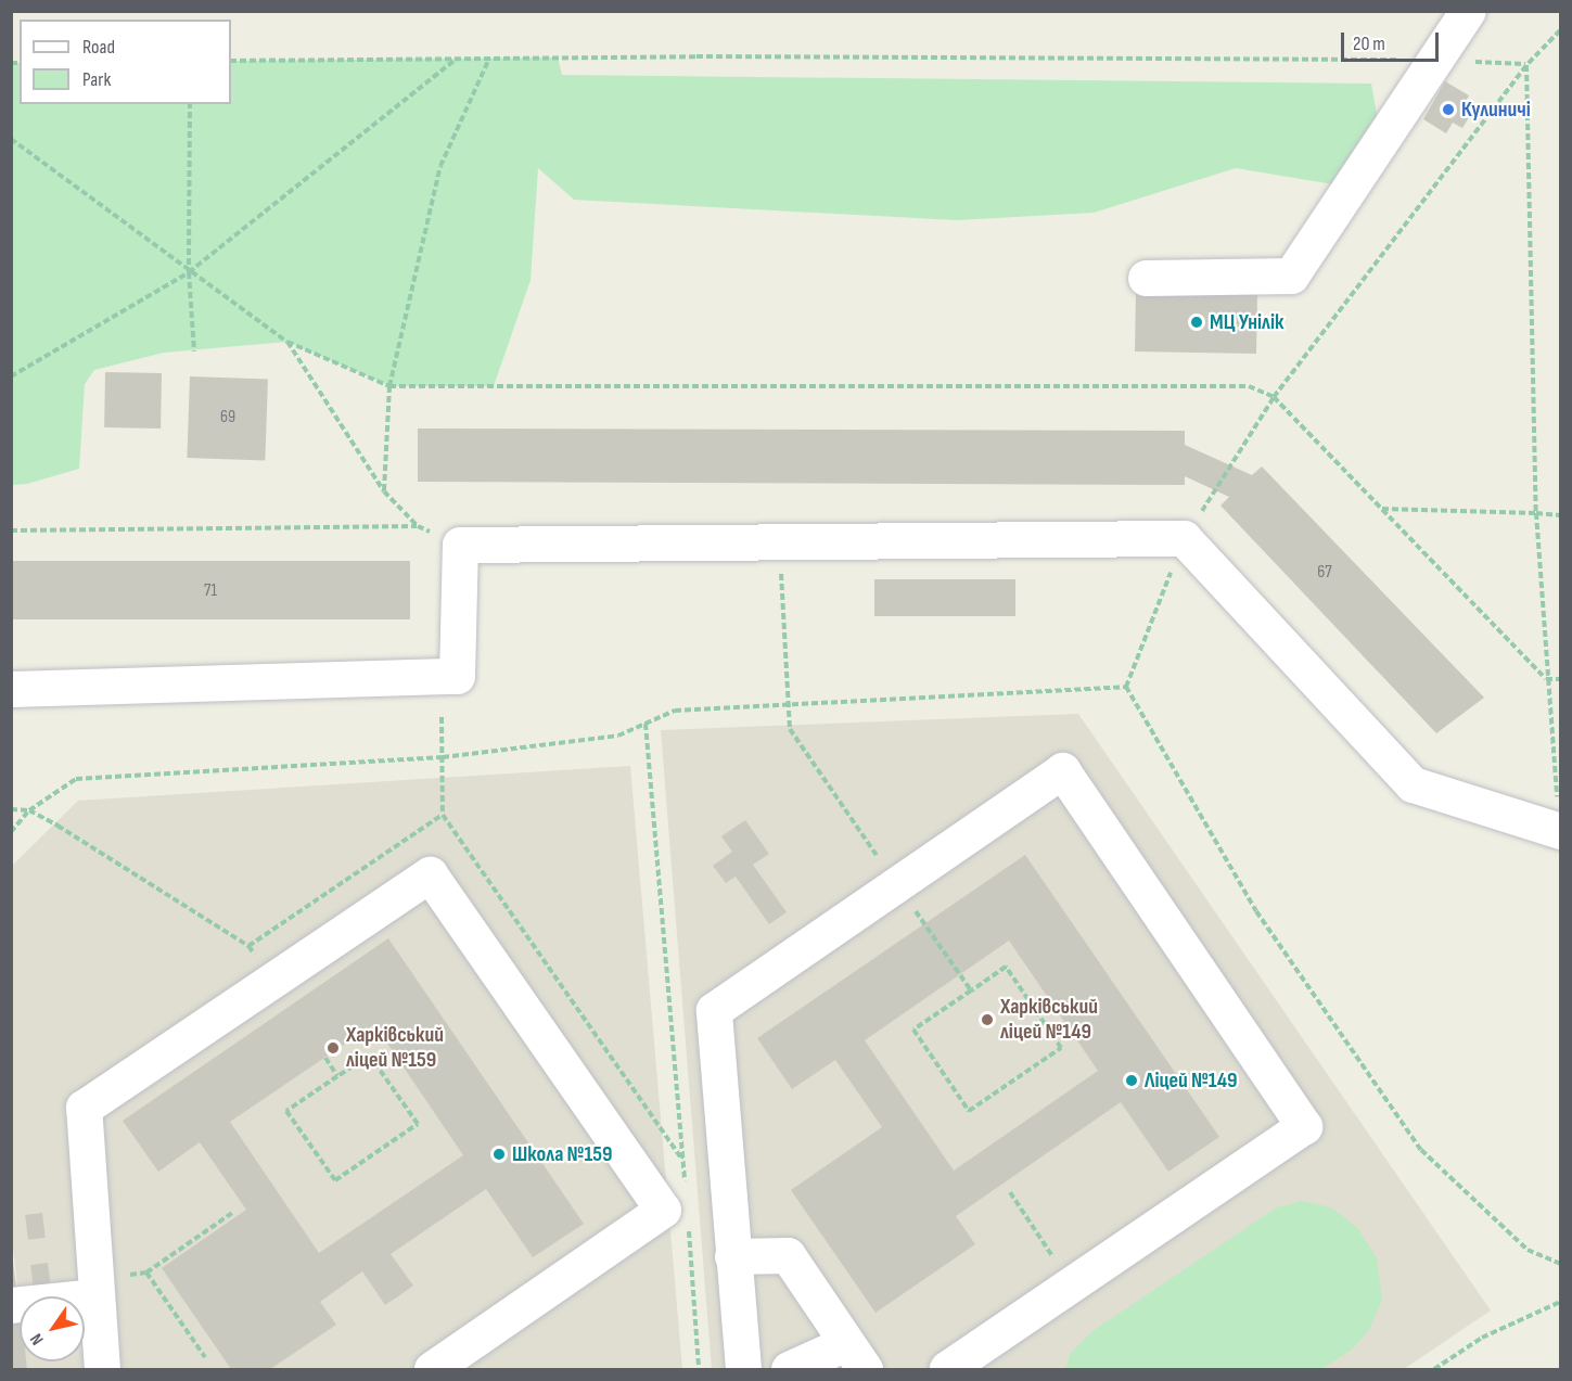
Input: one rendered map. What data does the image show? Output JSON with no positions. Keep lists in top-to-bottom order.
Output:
{
  "places": [
    "Кулиничі",
    "МЦ Унілік",
    "Харківський ліцей №149",
    "Харківський ліцей №159",
    "Ліцей №149",
    "Школа №159"
  ],
  "house_numbers": ["69", "67", "71"],
  "legend": ["Road", "Park"],
  "scale_bar": "20 m",
  "north": "bottom left"
}
